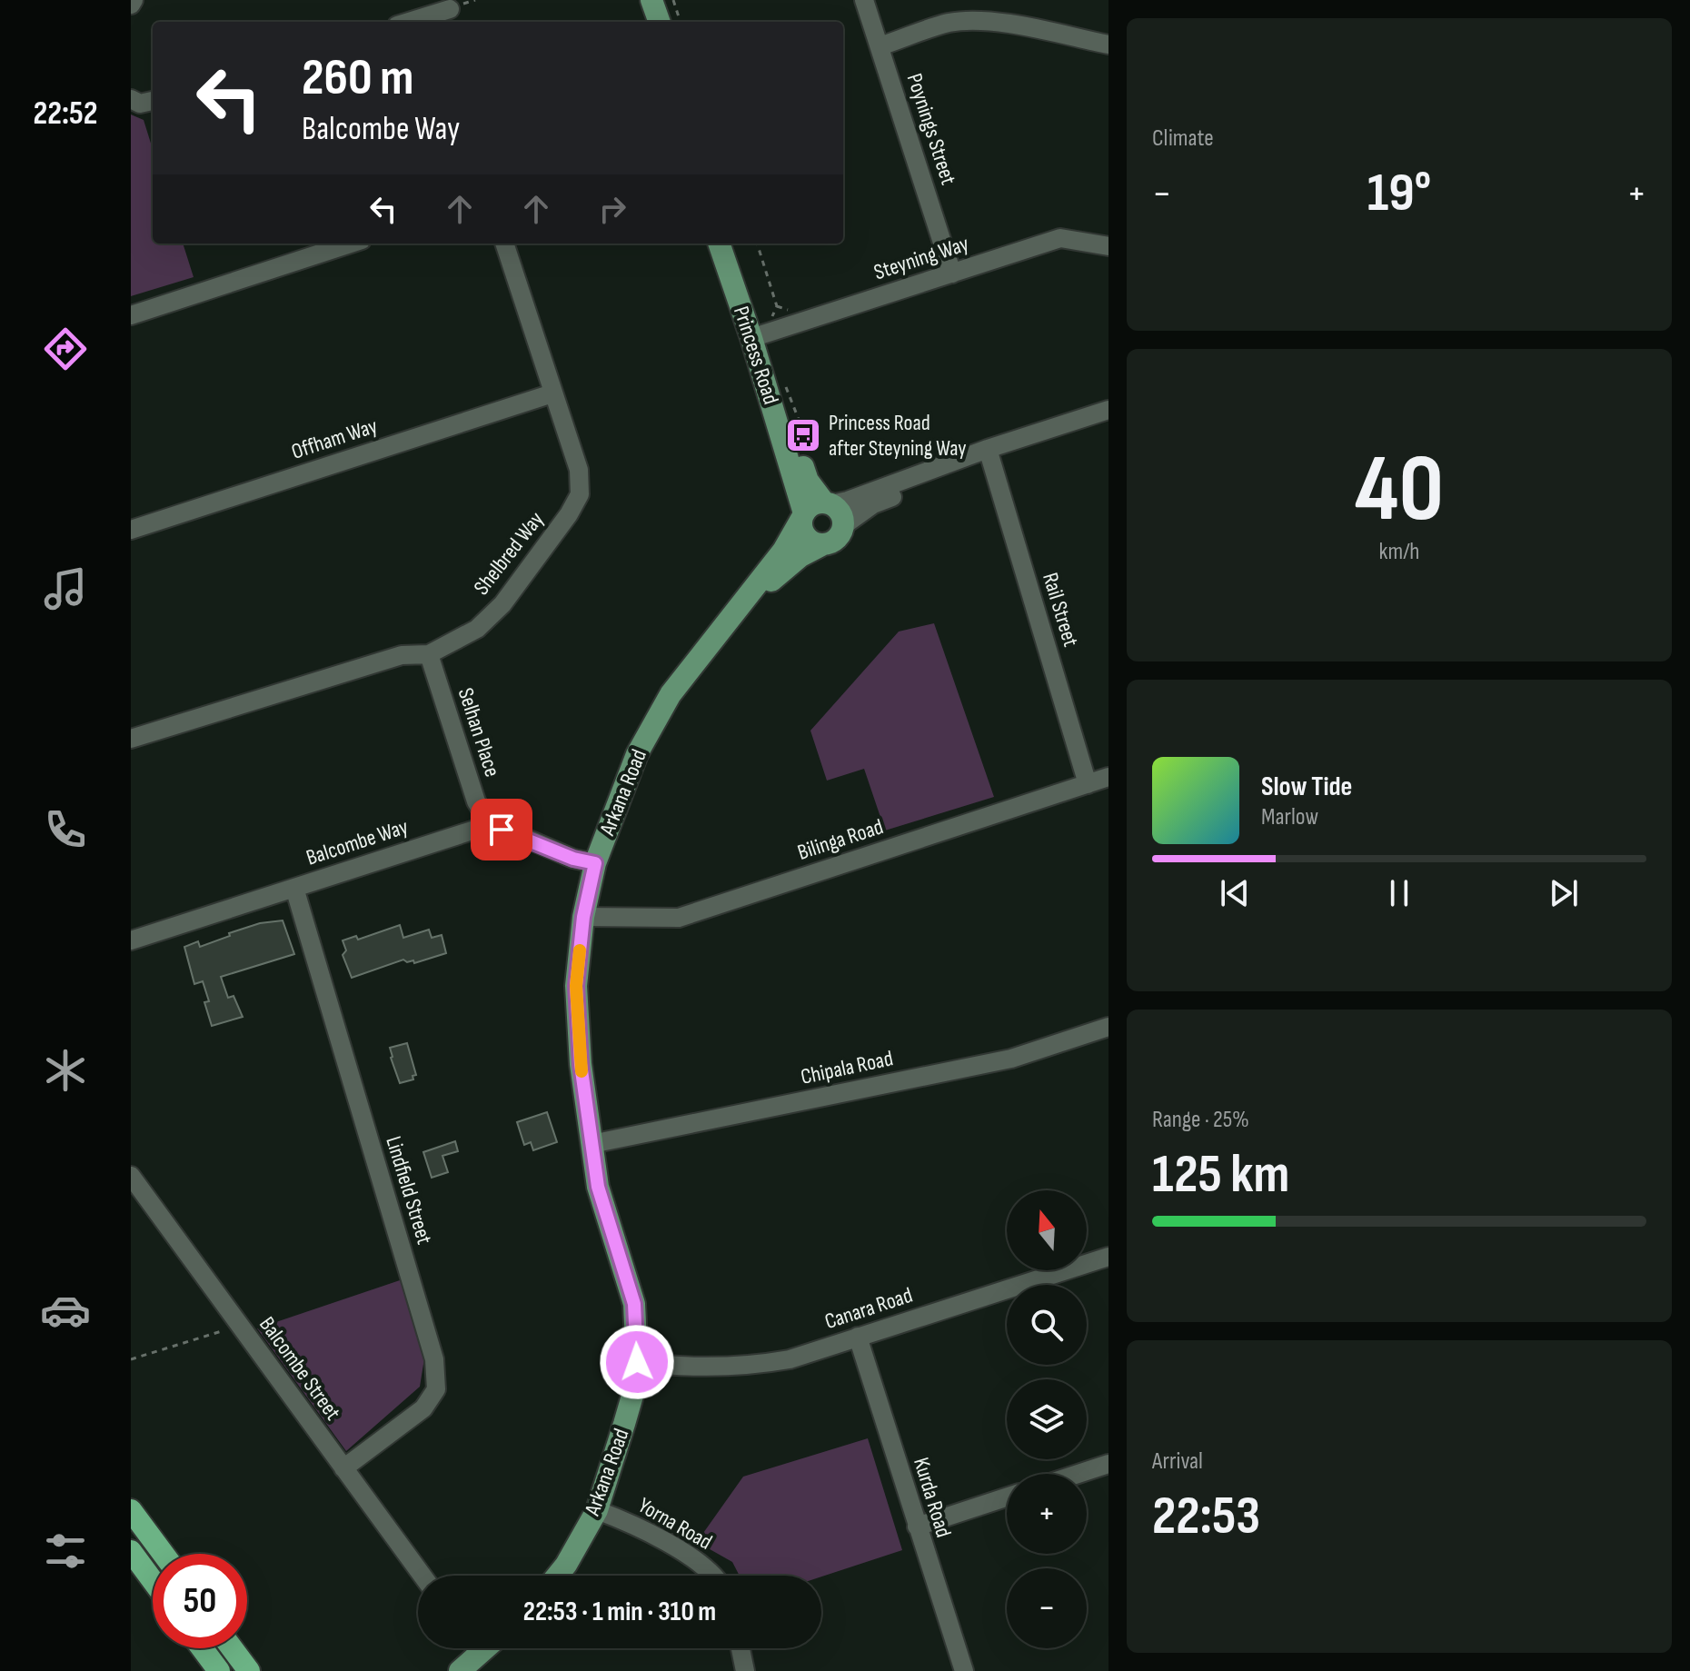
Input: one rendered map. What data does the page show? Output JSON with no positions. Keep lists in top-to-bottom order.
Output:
{
  "streets": {
    "main road": ["Princess Road", "Arkana Road"],
    "street": [
      "Poynings Street",
      "Steyning Way",
      "Offham Way",
      "Shelbred Way",
      "Rail Street",
      "Selhan Place",
      "Bilinga Road",
      "Balcombe Way",
      "Chipala Road",
      "Lindfield Street",
      "Canara Road",
      "Balcombe Street",
      "Kurda Road",
      "Yorna Road"
    ]
  },
  "crossings": [
    ["Poynings Street", "Steyning Way"],
    ["Steyning Way", "Princess Road"],
    ["Princess Road", "Arkana Road"],
    ["Offham Way", "Shelbred Way"],
    ["Shelbred Way", "Selhan Place"],
    ["Rail Street", "Bilinga Road"],
    ["Selhan Place", "Balcombe Way"],
    ["Arkana Road", "Bilinga Road"],
    ["Arkana Road", "Chipala Road"],
    ["Arkana Road", "Canara Road"],
    ["Arkana Road", "Yorna Road"],
    ["Balcombe Way", "Lindfield Street"],
    ["Lindfield Street", "Balcombe Street"],
    ["Canara Road", "Kurda Road"]
  ],
  "places": {
    "bus stop": ["Princess Road after Steyning Way"]
  },
  "north": "top",
  "page": {
    "tabs": "22:52",
    "tile": [
      "Climate",
      ["40", "km/h"],
      ["Range · 25%", "125 km"],
      ["Arrival", "22:53"]
    ],
    "turn": ["260 m", "Balcombe Way"],
    "heat": ["−", "19°", "+"],
    "song": ["Slow Tide", "Marlow"],
    "map_buttons": ["+", "−"],
    "limit": "50",
    "trip": "22:53 · 1 min · 310 m"
  }
}
